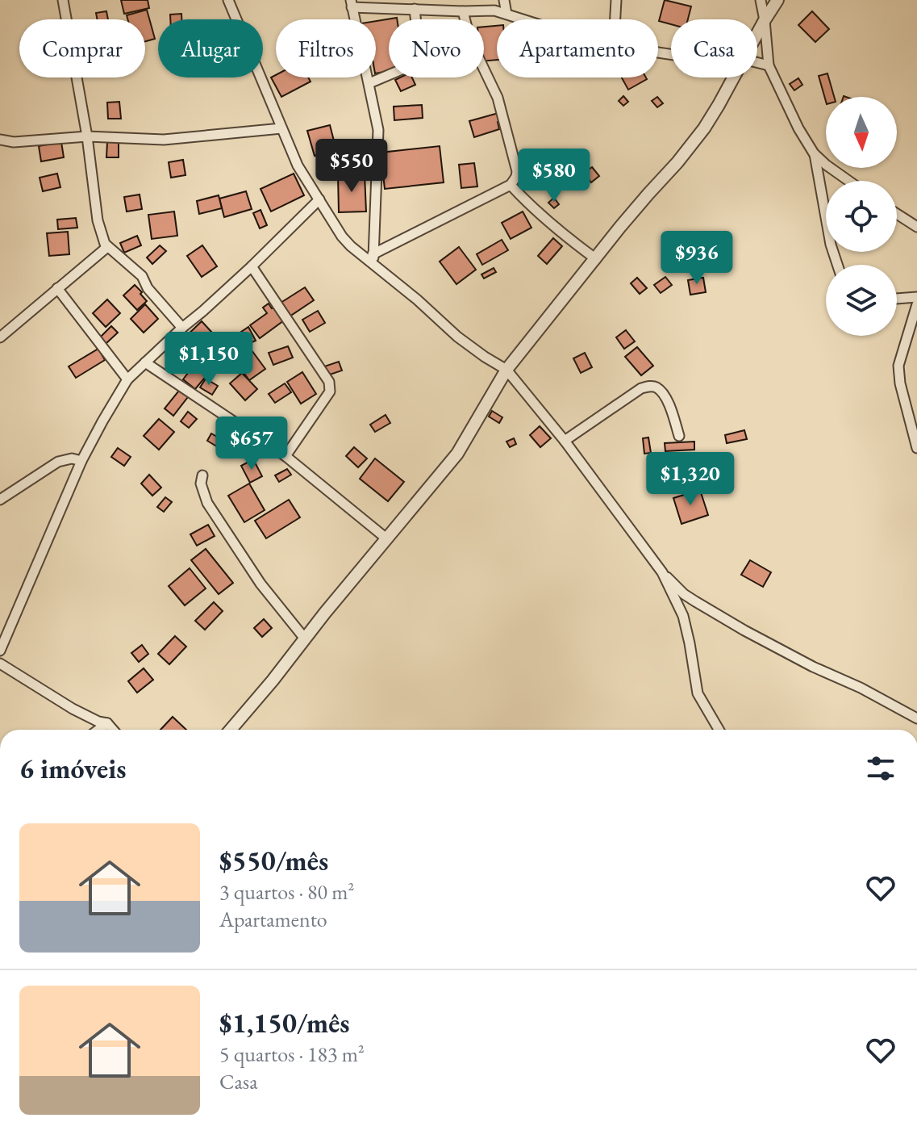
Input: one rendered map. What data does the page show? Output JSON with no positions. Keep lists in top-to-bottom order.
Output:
{
  "north": "bottom",
  "page": {
    "chip": [
      "Comprar",
      "Alugar",
      "Filtros",
      "Novo",
      "Apartamento",
      "Casa"
    ],
    "price": [
      "$550",
      "$580",
      "$936",
      "$1,150",
      "$657",
      "$1,320"
    ],
    "heading": "6 imóveis",
    "list": [
      {
        "name": "$550/mês",
        "note": "3 quartos · 80 m² · Apartamento"
      },
      {
        "name": "$1,150/mês",
        "note": "5 quartos · 183 m² · Casa"
      }
    ]
  }
}
